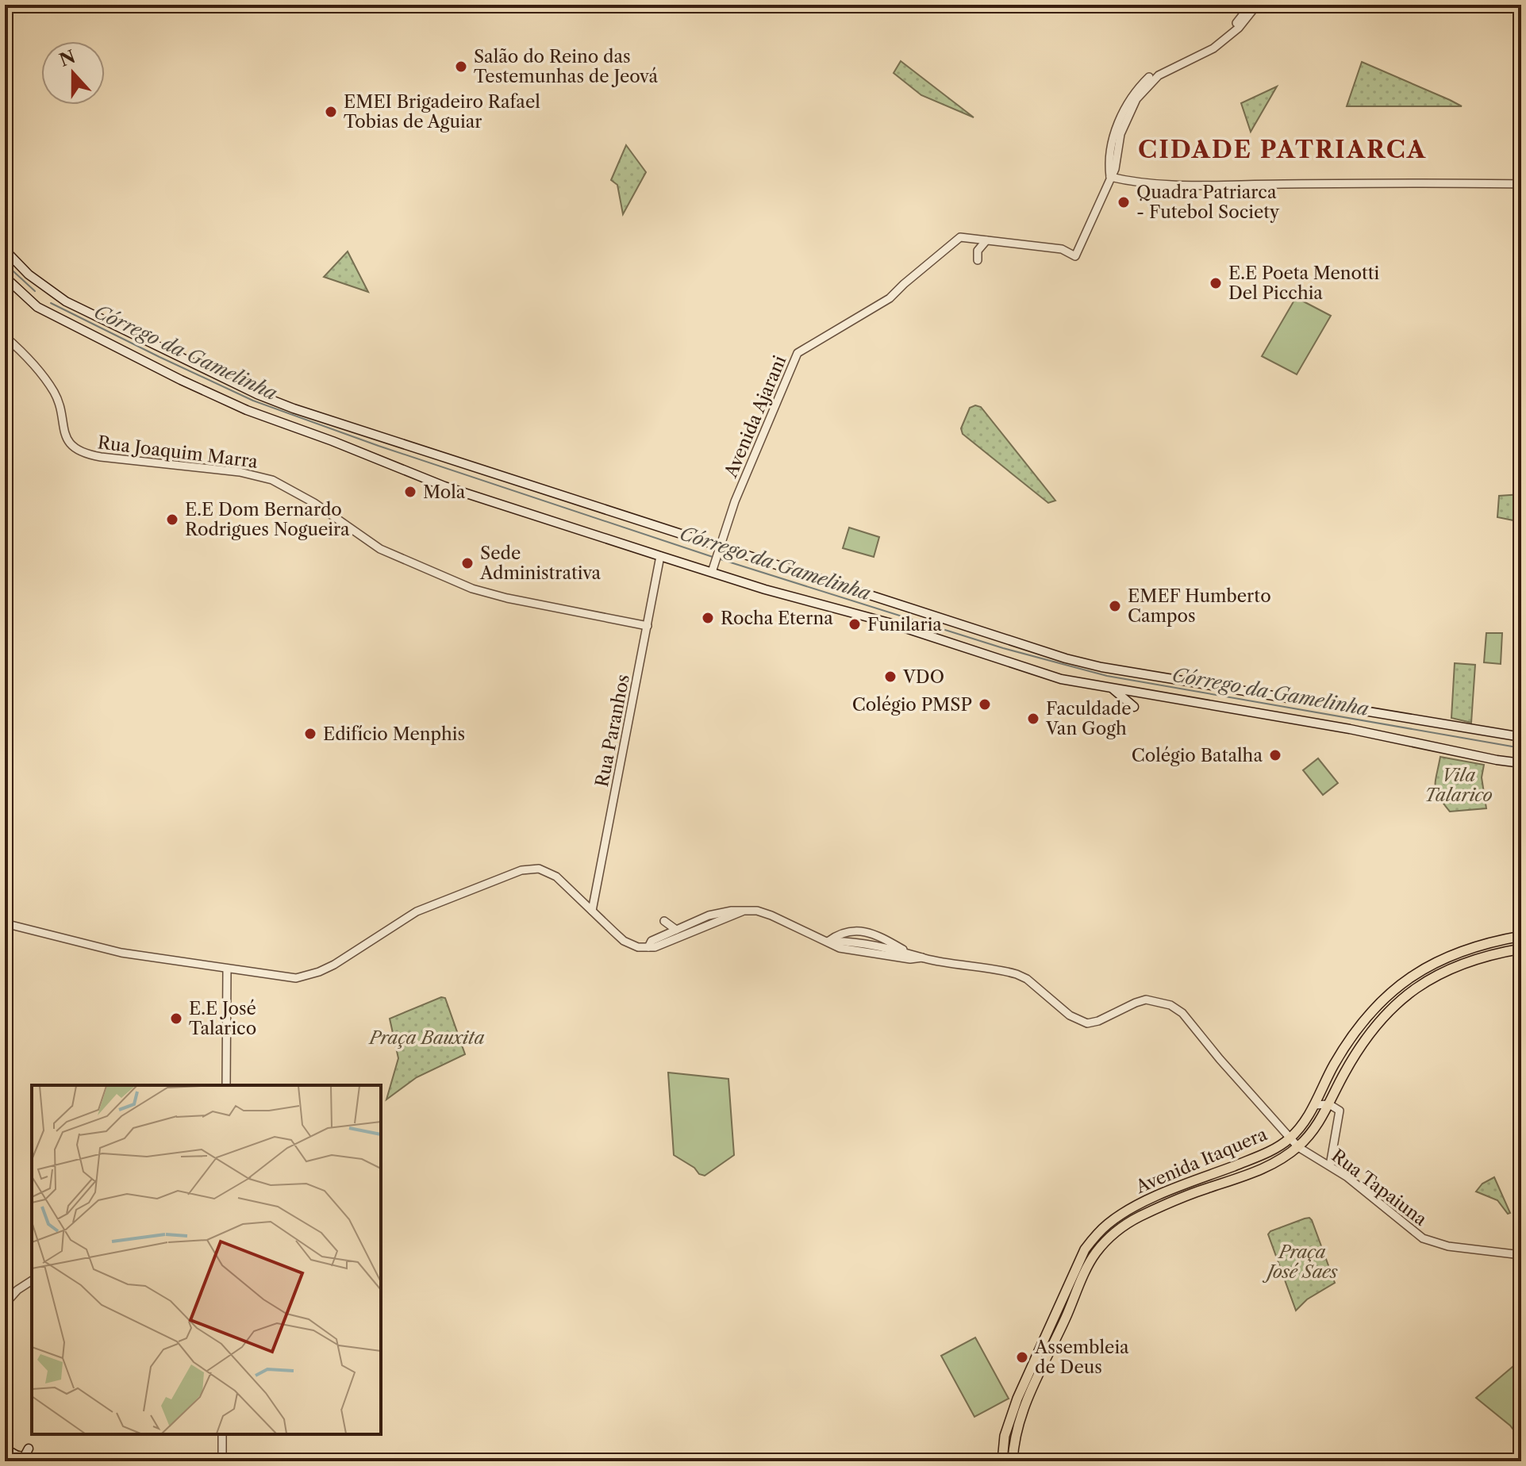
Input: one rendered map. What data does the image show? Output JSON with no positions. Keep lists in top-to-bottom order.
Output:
{
  "streets": {
    "main road": ["Avenida Itaquera"],
    "street": [
      "Avenida Ajarani",
      "Rua Joaquim Marra",
      "Rua Paranhos",
      "Rua Tapaiuna"
    ]
  },
  "crossings": [
    ["Rua Joaquim Marra", "Rua Paranhos"],
    ["Avenida Itaquera", "Rua Tapaiuna"]
  ],
  "districts": ["CIDADE PATRIARCA"],
  "water": ["Córrego da Gamelinha"],
  "parks": ["Vila Talarico", "Praça Bauxita", "Praça José Saes"],
  "places": [
    "Salão do Reino das Testemunhas de Jeová",
    "EMEI Brigadeiro Rafael Tobias de Aguiar",
    "Quadra Patriarca - Futebol Society",
    "E.E Poeta Menotti Del Picchia",
    "Mola",
    "E.E Dom Bernardo Rodrigues Nogueira",
    "Sede Administrativa",
    "EMEF Humberto Campos",
    "Rocha Eterna",
    "Funilaria",
    "VDO",
    "Colégio PMSP",
    "Faculdade Van Gogh",
    "Edifício Menphis",
    "Colégio Batalha",
    "E.E José Talarico",
    "Assembleia de Deus"
  ],
  "north": "top"
}
